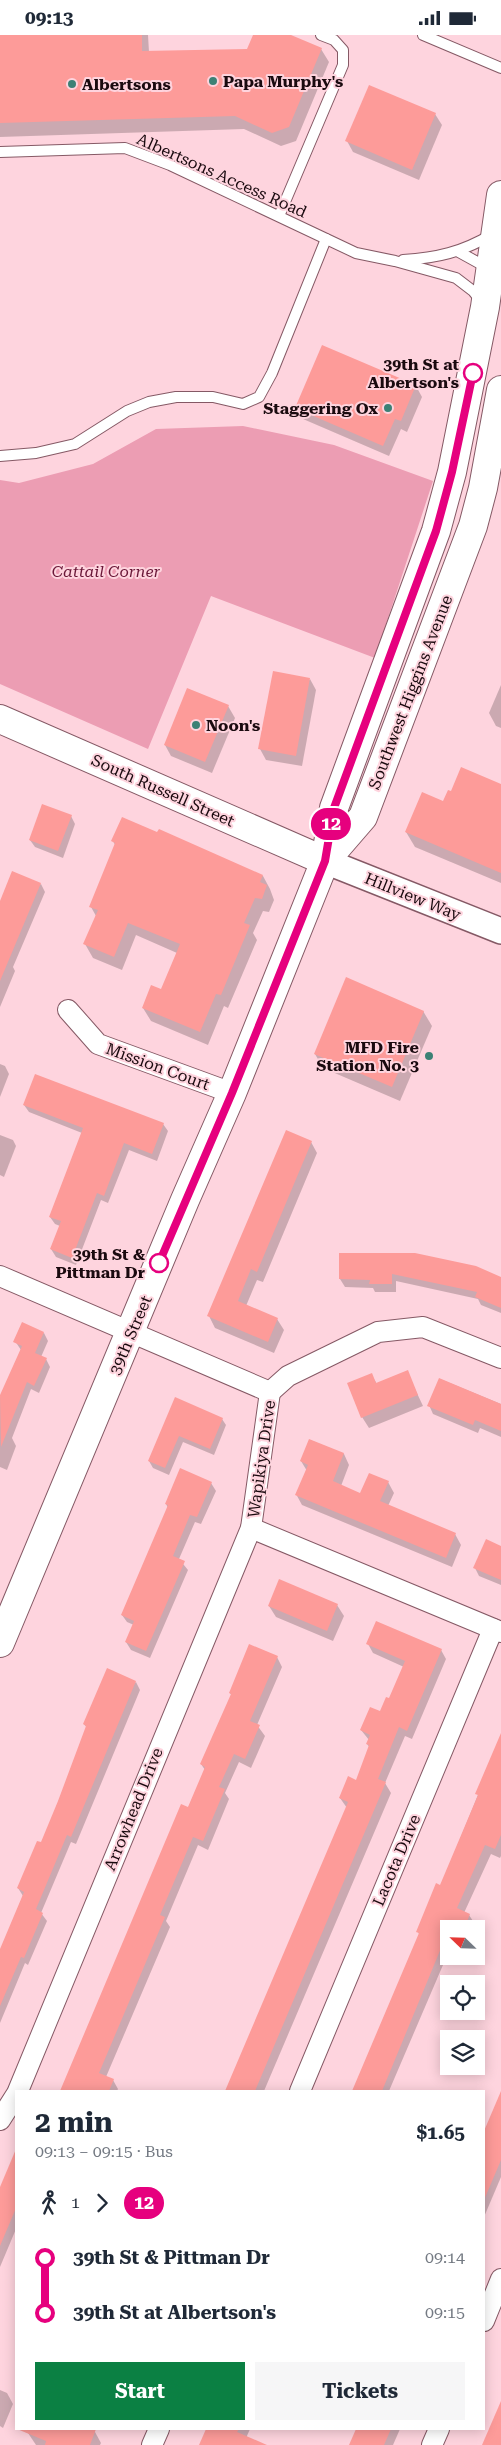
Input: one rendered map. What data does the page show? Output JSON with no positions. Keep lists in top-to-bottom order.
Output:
{
  "streets": {
    "main road": ["Southwest Higgins Avenue", "South Russell Street", "39th Street"],
    "street": [
      "Hillview Way",
      "Mission Court",
      "Wapikiya Drive",
      "Arrowhead Drive",
      "Lacota Drive"
    ],
    "lane": ["Albertsons Access Road"]
  },
  "crossings": [
    ["Southwest Higgins Avenue", "South Russell Street"],
    ["Southwest Higgins Avenue", "Hillview Way"],
    ["Southwest Higgins Avenue", "39th Street"],
    ["South Russell Street", "Hillview Way"],
    ["South Russell Street", "39th Street"],
    ["Hillview Way", "39th Street"],
    ["Mission Court", "39th Street"],
    ["39th Street", "Wapikiya Drive"],
    ["Wapikiya Drive", "Arrowhead Drive"],
    ["Wapikiya Drive", "Lacota Drive"]
  ],
  "parks": ["Cattail Corner"],
  "places": [
    "Papa Murphy's",
    "Albertsons",
    "39th St at Albertson's",
    "Staggering Ox",
    "Noon's",
    "MFD Fire Station No. 3",
    "39th St & Pittman Dr"
  ],
  "lines": ["bus line 12"],
  "north": "top left",
  "page": {
    "status": "09:13",
    "on_map": "12",
    "heading": ["2 min", "09:13 – 09:15 · Bus", "$1.65"],
    "legs": ["1", "12"],
    "list": [
      {
        "name": "39th St & Pittman Dr",
        "value": "09:14"
      },
      {
        "name": "39th St at Albertson's",
        "value": "09:15"
      }
    ],
    "buttons": ["Start", "Tickets"]
  }
}
